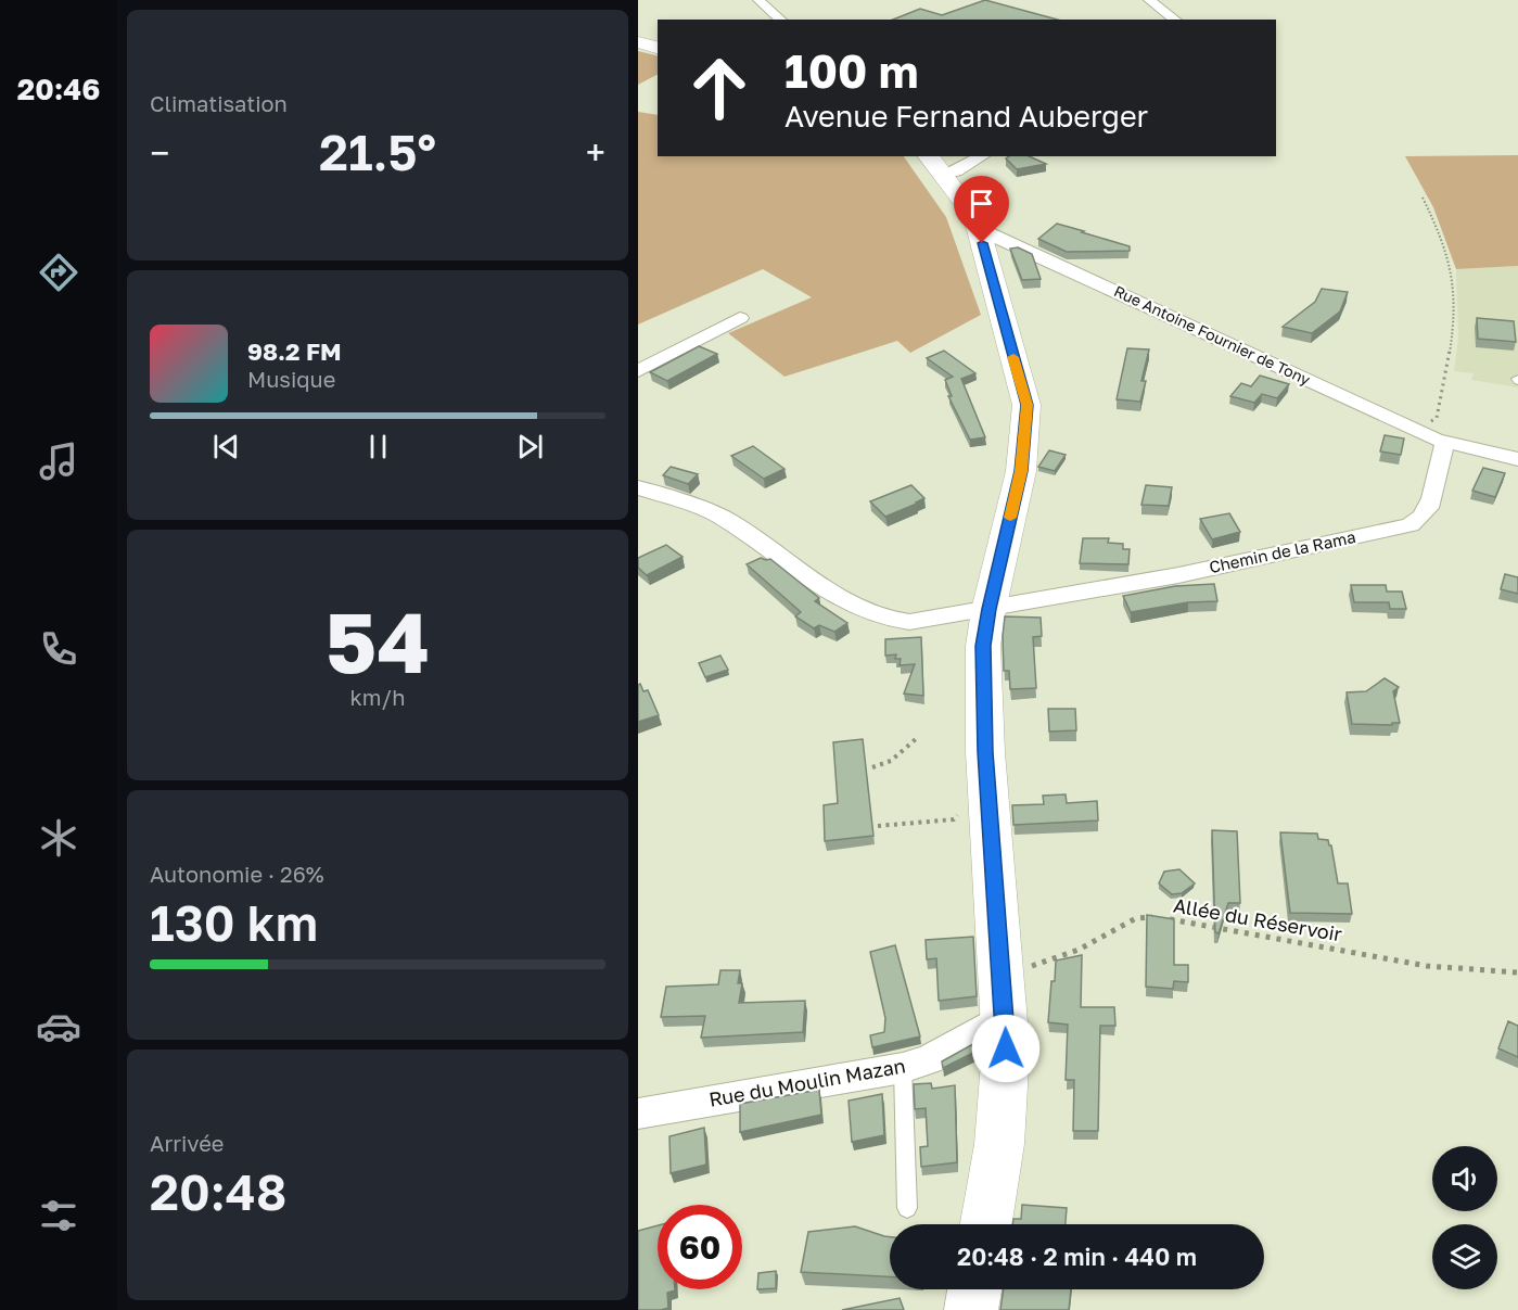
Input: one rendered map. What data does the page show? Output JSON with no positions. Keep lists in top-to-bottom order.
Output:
{
  "streets": {
    "street": ["Rue Antoine Fournier de Tony", "Chemin de la Rama", "Rue du Moulin Mazan"],
    "path": ["Allée du Réservoir"]
  },
  "crossings": [
    ["Rue Antoine Fournier de Tony", "Chemin de la Rama"],
    ["Allée du Réservoir", "Rue du Moulin Mazan"]
  ],
  "page": {
    "tabs": "20:46",
    "tile": [
      "Climatisation",
      ["54", "km/h"],
      ["Autonomie · 26%", "130 km"],
      ["Arrivée", "20:48"]
    ],
    "turn": ["100 m", "Avenue Fernand Auberger"],
    "heat": ["−", "21.5°", "+"],
    "song": ["98.2 FM", "Musique"],
    "limit": "60",
    "trip": "20:48 · 2 min · 440 m"
  }
}
